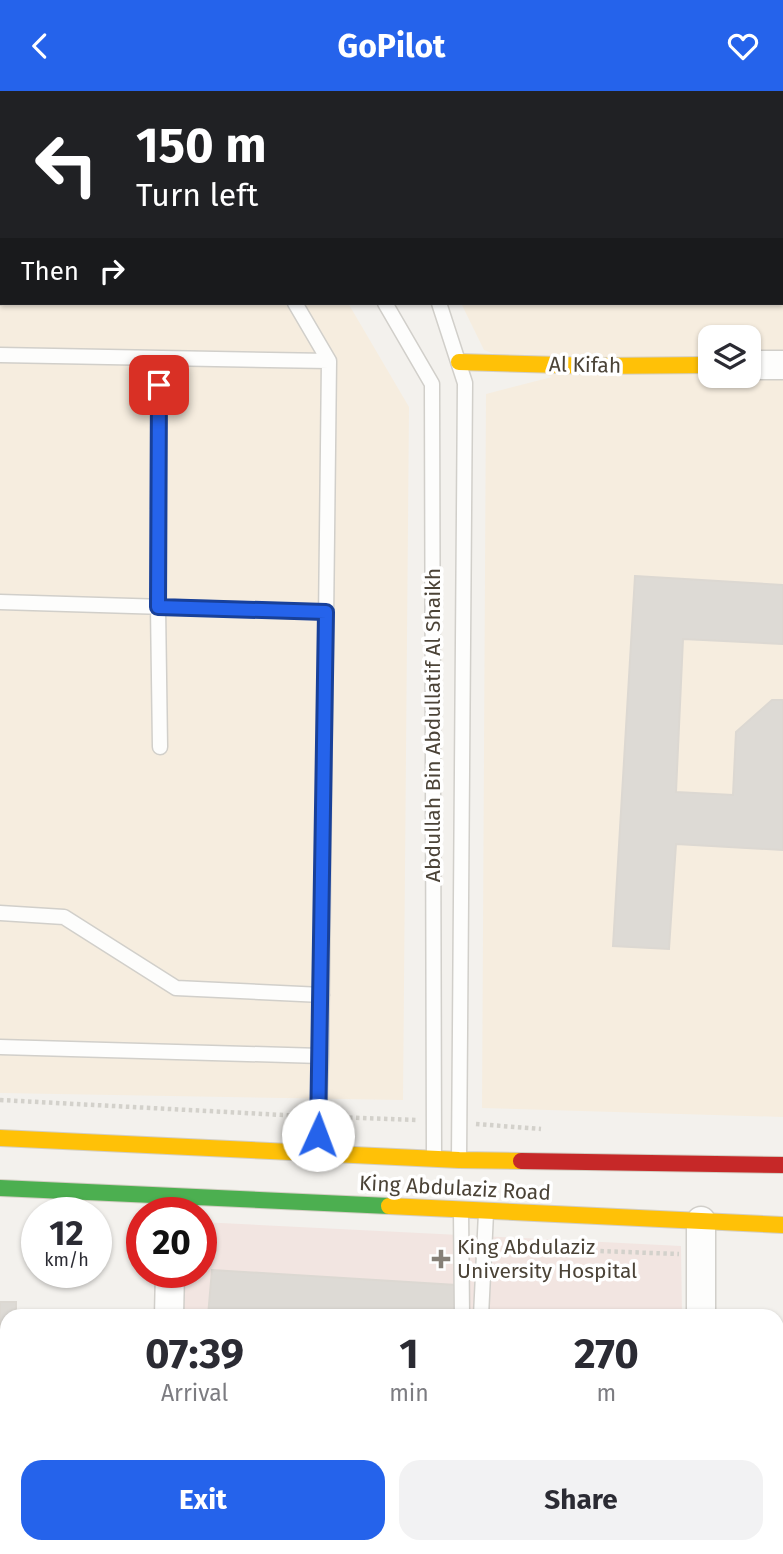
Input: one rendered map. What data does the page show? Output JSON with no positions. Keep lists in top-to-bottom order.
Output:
{
  "streets": {
    "main road": ["Al Kifah", "King Abdulaziz Road"],
    "lane": ["Abdullah Bin Abdullatif Al Shaikh"]
  },
  "crossings": [
    ["Al Kifah", "Abdullah Bin Abdullatif Al Shaikh"],
    ["Abdullah Bin Abdullatif Al Shaikh", "King Abdulaziz Road"]
  ],
  "places": {
    "health": ["King Abdulaziz University Hospital"]
  },
  "page": {
    "header": "GoPilot",
    "turn": ["150 m", "Turn left"],
    "then": "Then",
    "speed": "12 km/h",
    "limit": "20",
    "eta": [
      "07:39",
      "Arrival",
      "1",
      "min",
      "270",
      "m"
    ],
    "buttons": ["Exit", "Share"]
  }
}
